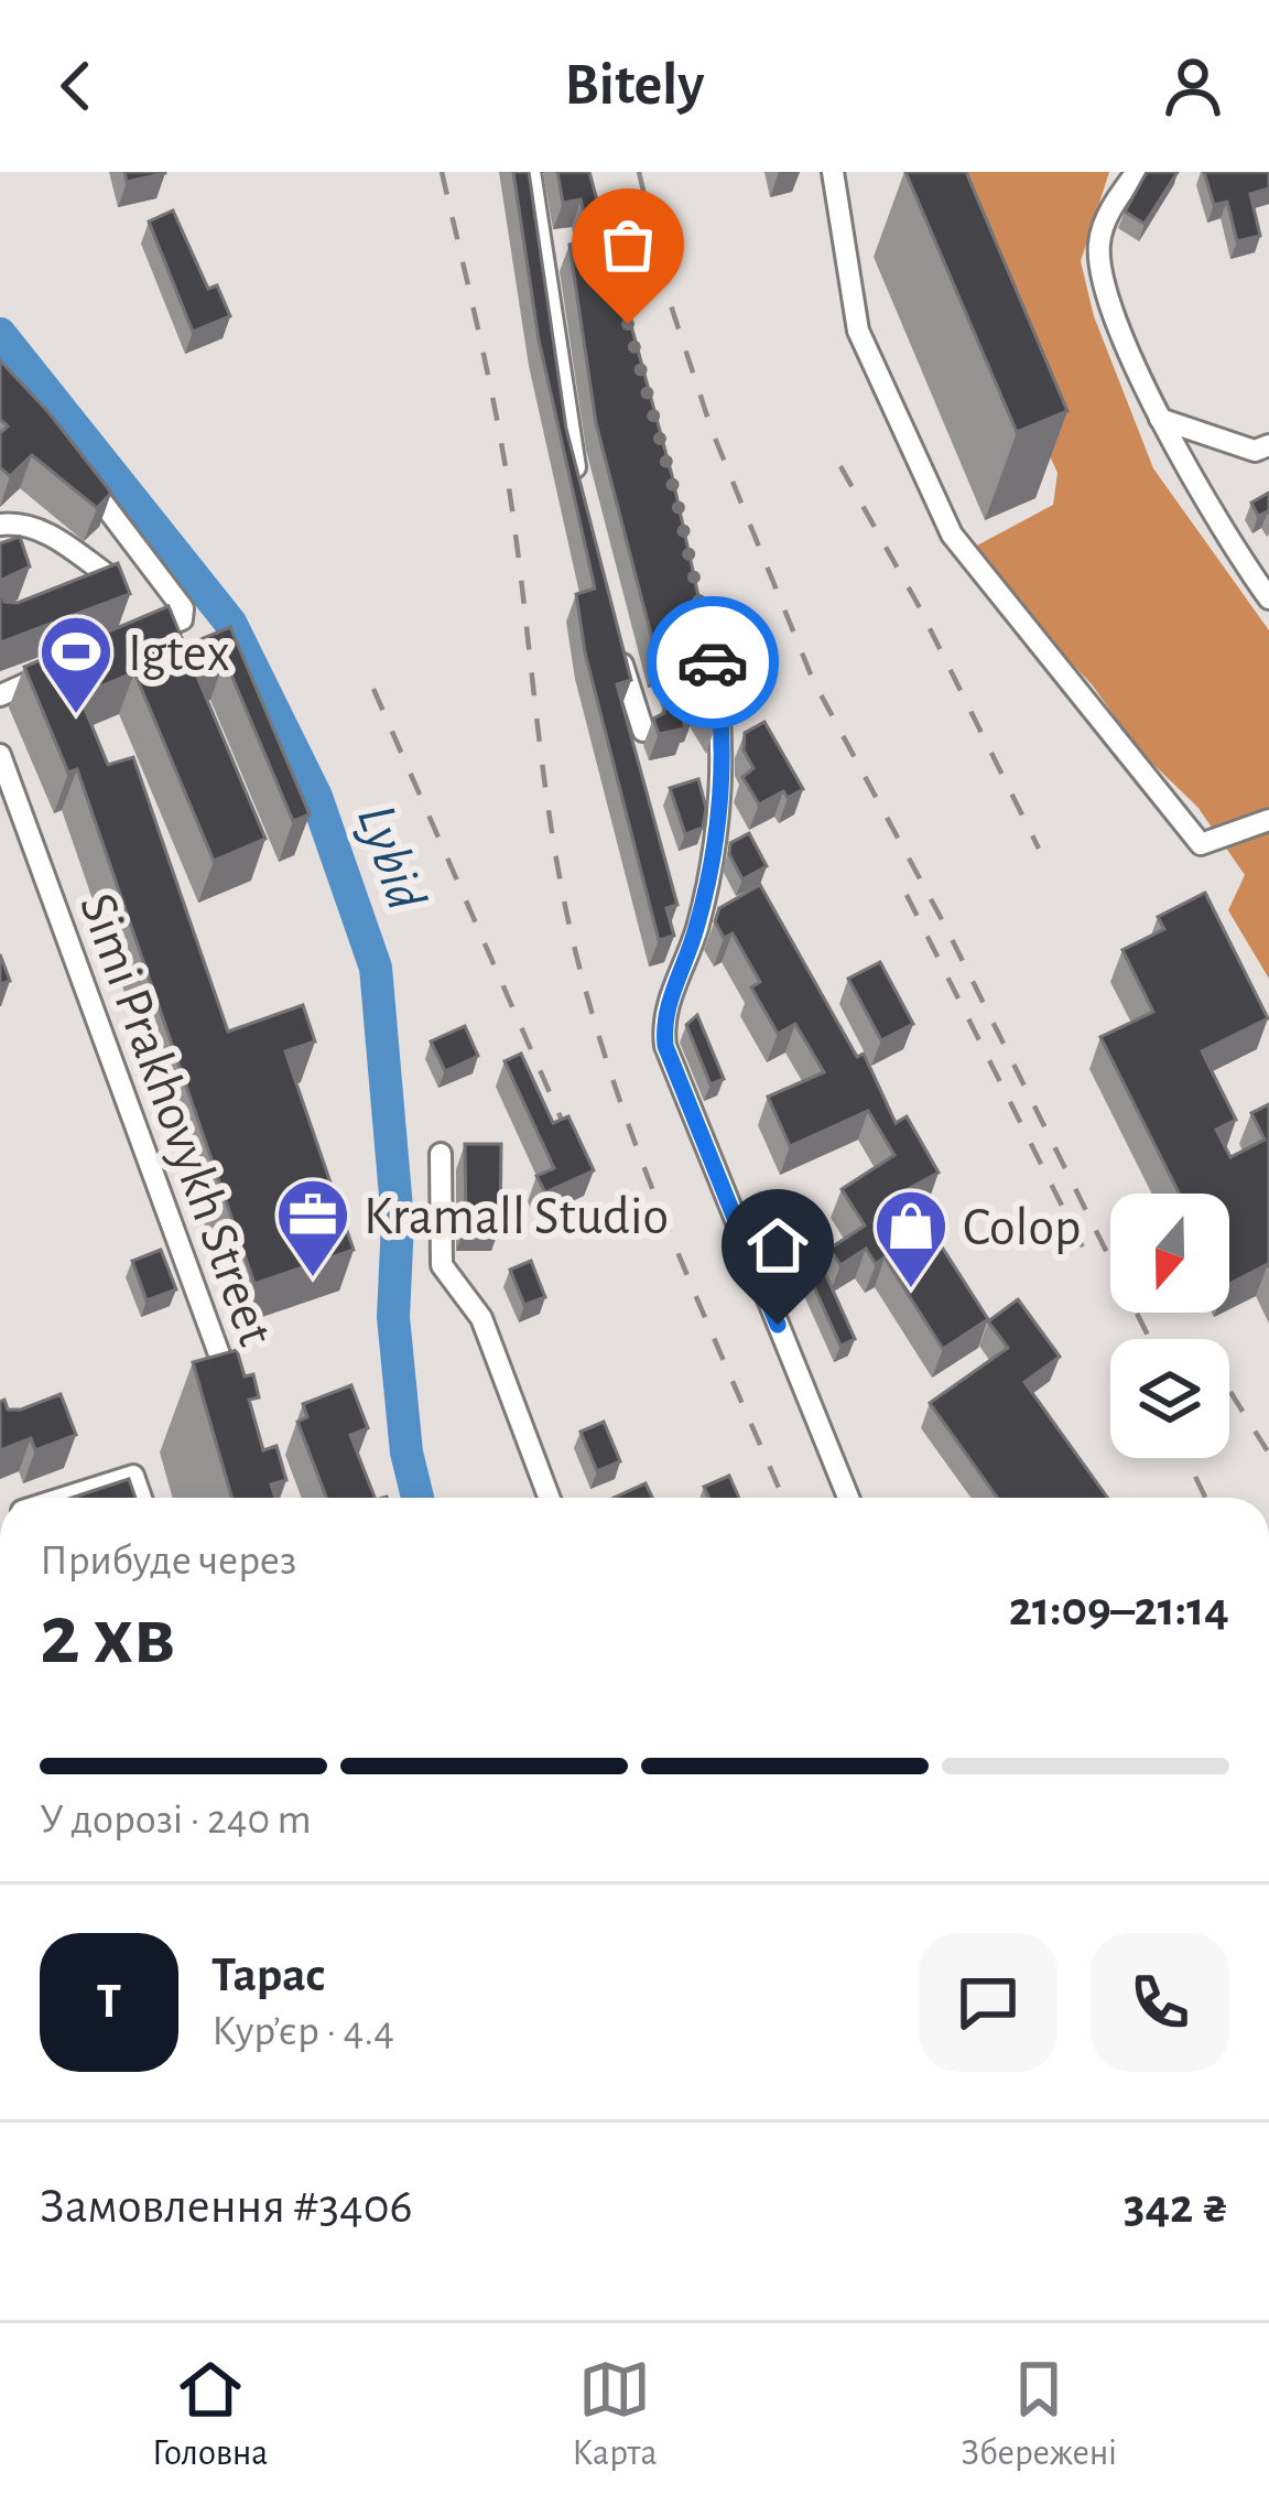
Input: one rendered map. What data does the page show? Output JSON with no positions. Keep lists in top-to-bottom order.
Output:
{
  "streets": {
    "street": ["Simi Prakhovykh Street"]
  },
  "water": ["Lybid"],
  "places": {
    "sports": ["Igtex"],
    "office": ["Kramall Studio"],
    "shop": ["Colop"]
  },
  "north": "bottom",
  "page": {
    "header": "Bitely",
    "heading": ["2 хв", "Прибуде через", "21:09–21:14"],
    "panel": [
      "Тарас",
      "Кур’єр · 4.4",
      "Замовлення #3406",
      "342 ₴"
    ],
    "bar": "У дорозі · 240 m",
    "round": "Т",
    "tabs": ["Головна", "Карта", "Збережені"]
  }
}
